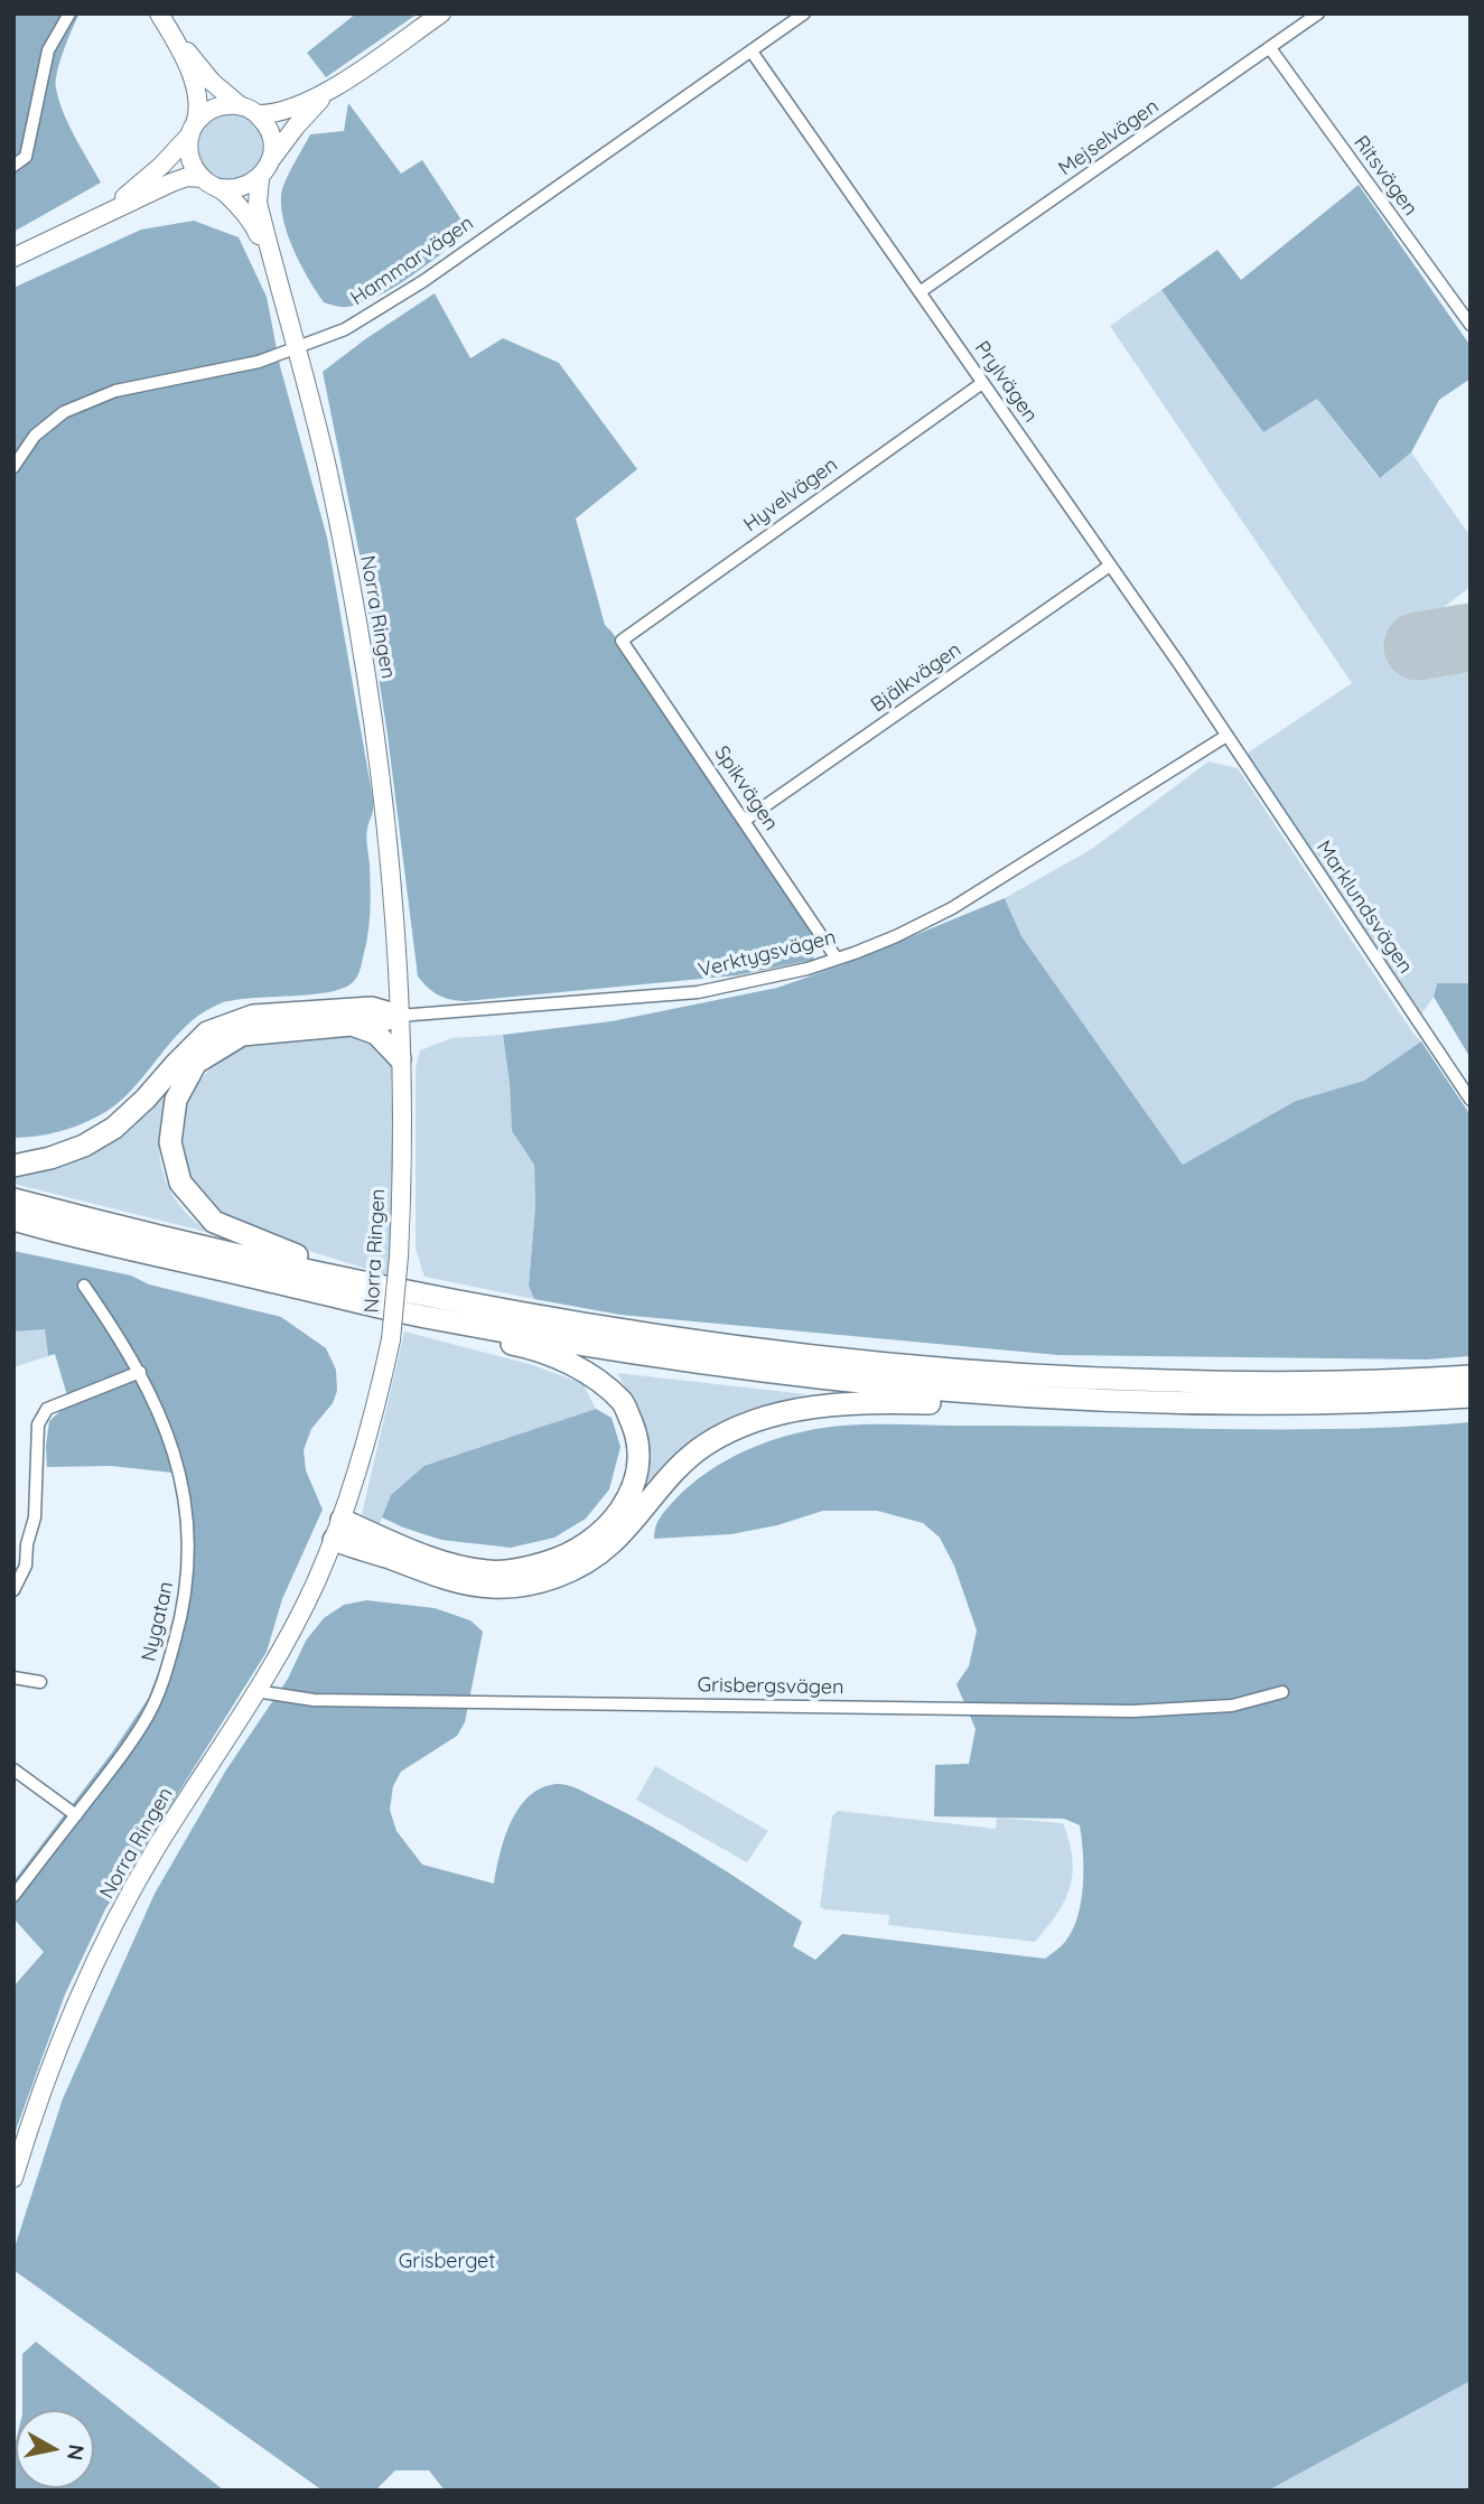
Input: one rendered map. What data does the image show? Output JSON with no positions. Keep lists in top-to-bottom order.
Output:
{
  "streets": {
    "main road": ["Norra Ringen"],
    "street": [
      "Mejselvägen",
      "Ritsvägen",
      "Hammarvägen",
      "Prylvägen",
      "Hyvelvägen",
      "Bjälkvägen",
      "Spikvägen",
      "Marklundsvägen",
      "Verktygsvägen",
      "Nygatan",
      "Grisbergsvägen"
    ]
  },
  "crossings": [
    ["Mejselvägen", "Ritsvägen"],
    ["Mejselvägen", "Prylvägen"],
    ["Hammarvägen", "Prylvägen"],
    ["Hammarvägen", "Norra Ringen"],
    ["Prylvägen", "Hyvelvägen"],
    ["Prylvägen", "Bjälkvägen"],
    ["Prylvägen", "Marklundsvägen"],
    ["Prylvägen", "Verktygsvägen"],
    ["Hyvelvägen", "Spikvägen"],
    ["Norra Ringen", "Verktygsvägen"],
    ["Norra Ringen", "Grisbergsvägen"],
    ["Bjälkvägen", "Spikvägen"],
    ["Spikvägen", "Verktygsvägen"],
    ["Marklundsvägen", "Verktygsvägen"]
  ],
  "parks": ["Grisberget"],
  "north": "right"
}
